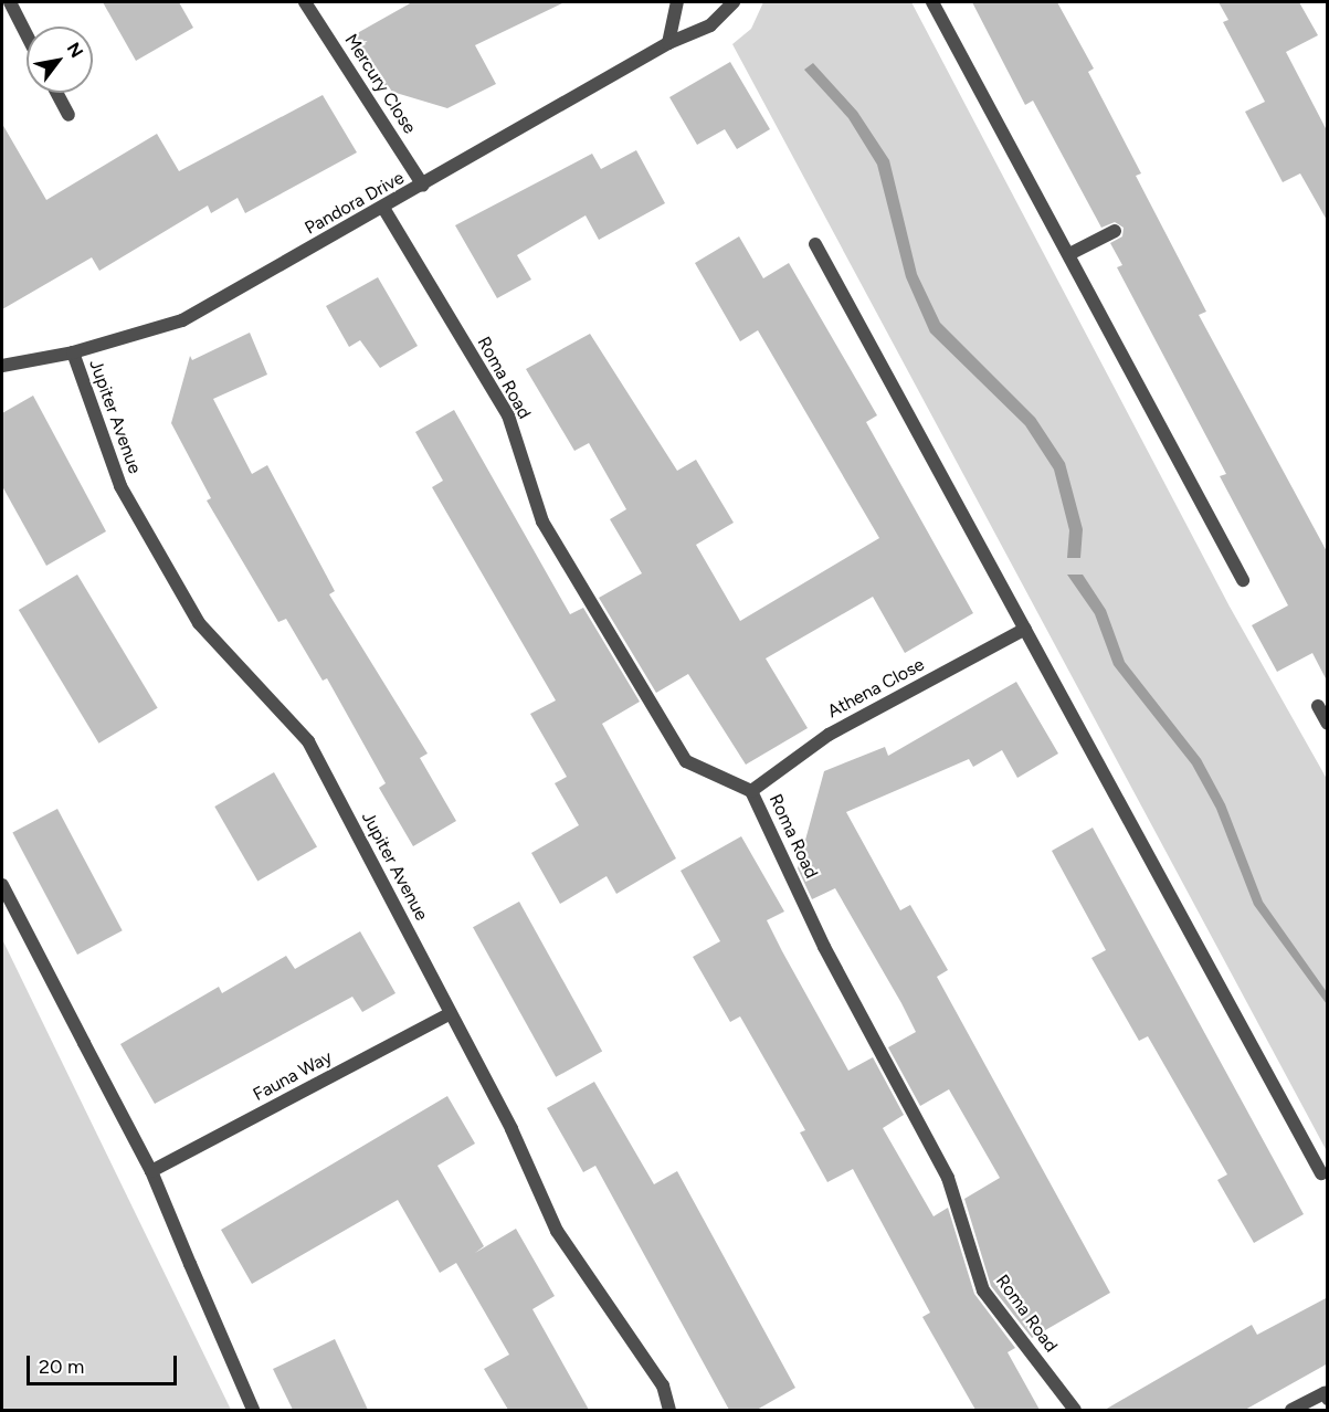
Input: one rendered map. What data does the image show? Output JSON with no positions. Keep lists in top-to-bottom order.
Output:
{
  "streets": {
    "street": [
      "Mercury Close",
      "Pandora Drive",
      "Roma Road",
      "Jupiter Avenue",
      "Athena Close",
      "Fauna Way"
    ]
  },
  "crossings": [
    ["Mercury Close", "Pandora Drive"],
    ["Pandora Drive", "Roma Road"],
    ["Pandora Drive", "Jupiter Avenue"],
    ["Roma Road", "Athena Close"],
    ["Jupiter Avenue", "Fauna Way"]
  ],
  "scale_bar": "20 m",
  "north": "top right"
}
